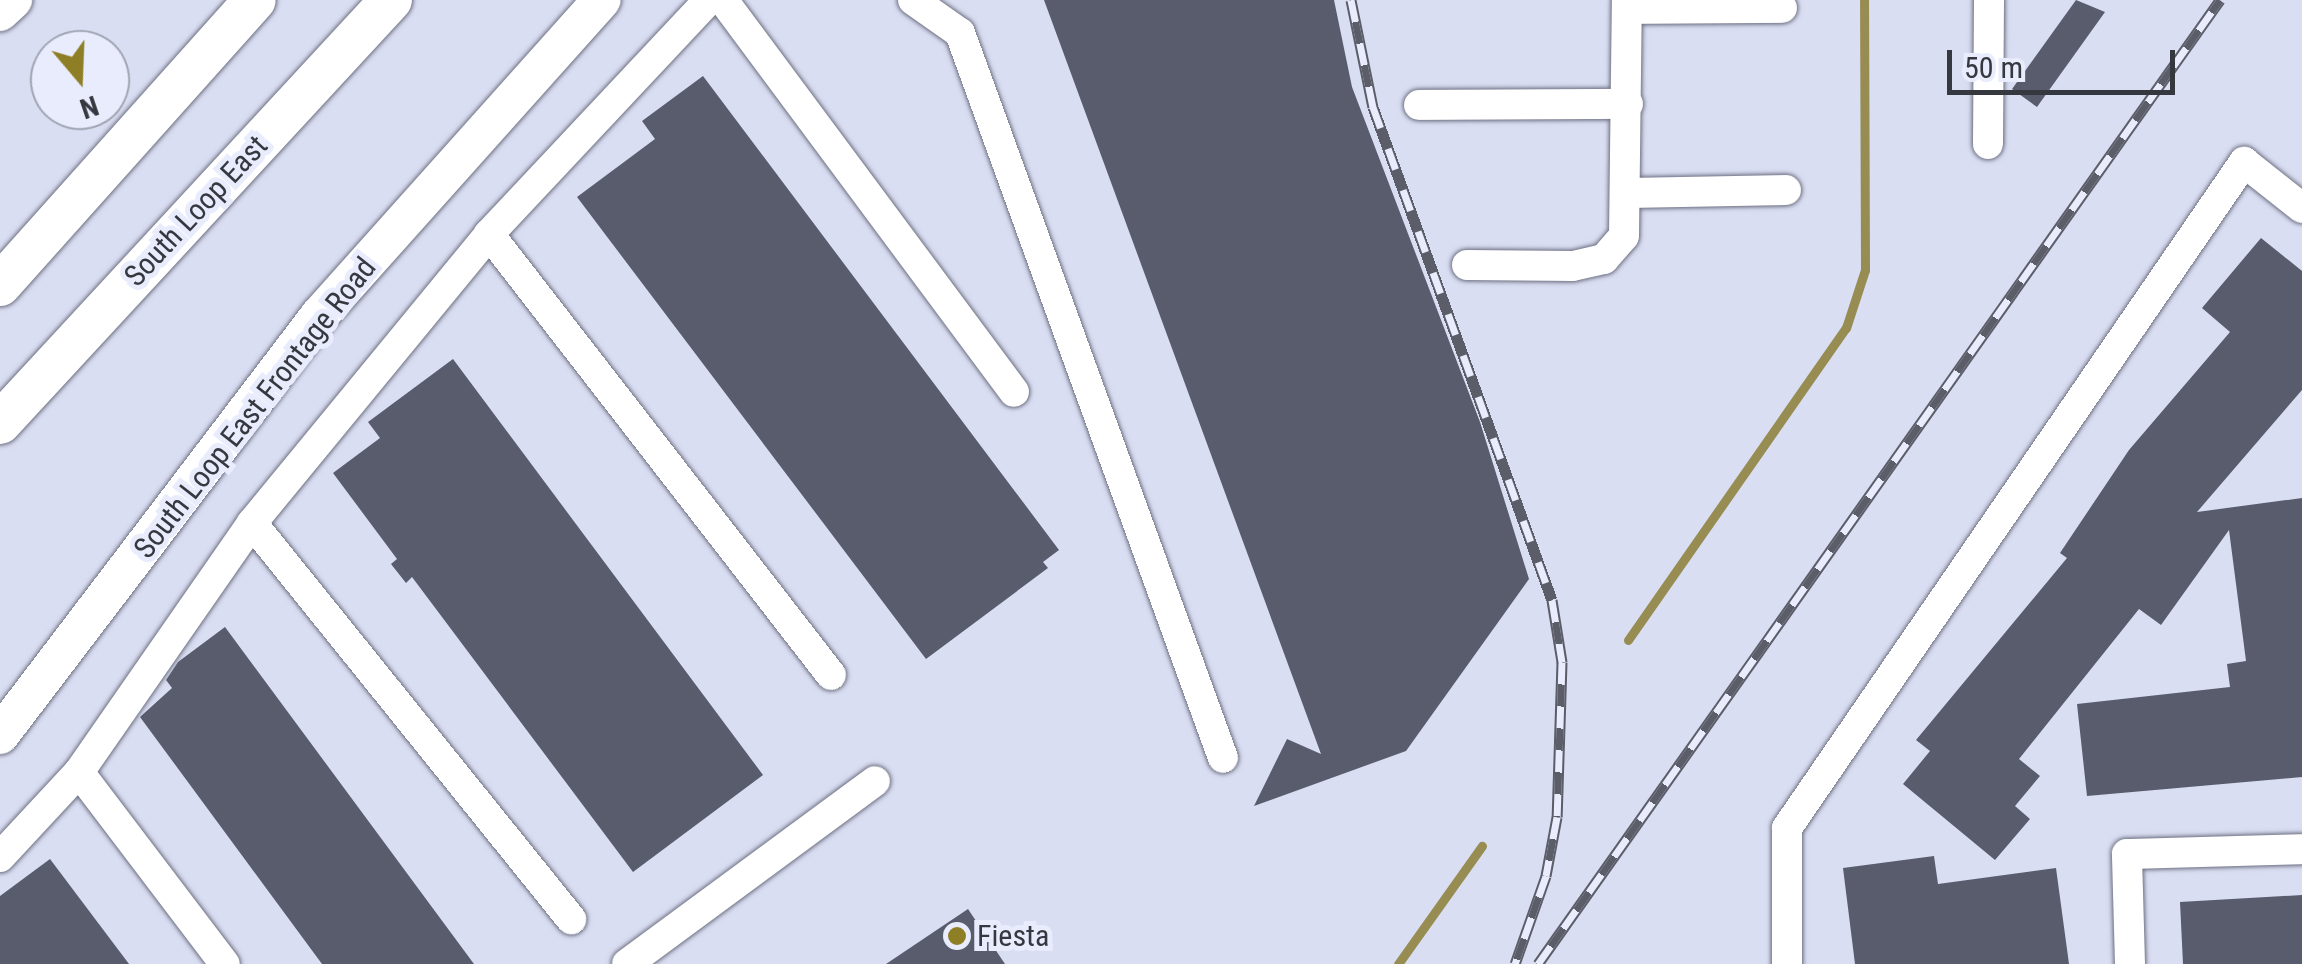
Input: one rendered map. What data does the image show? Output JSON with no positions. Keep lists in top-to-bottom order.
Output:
{
  "streets": {
    "highway": ["South Loop East"],
    "main road": ["South Loop East Frontage Road"]
  },
  "places": ["Fiesta"],
  "scale_bar": "50 m",
  "north": "bottom"
}
